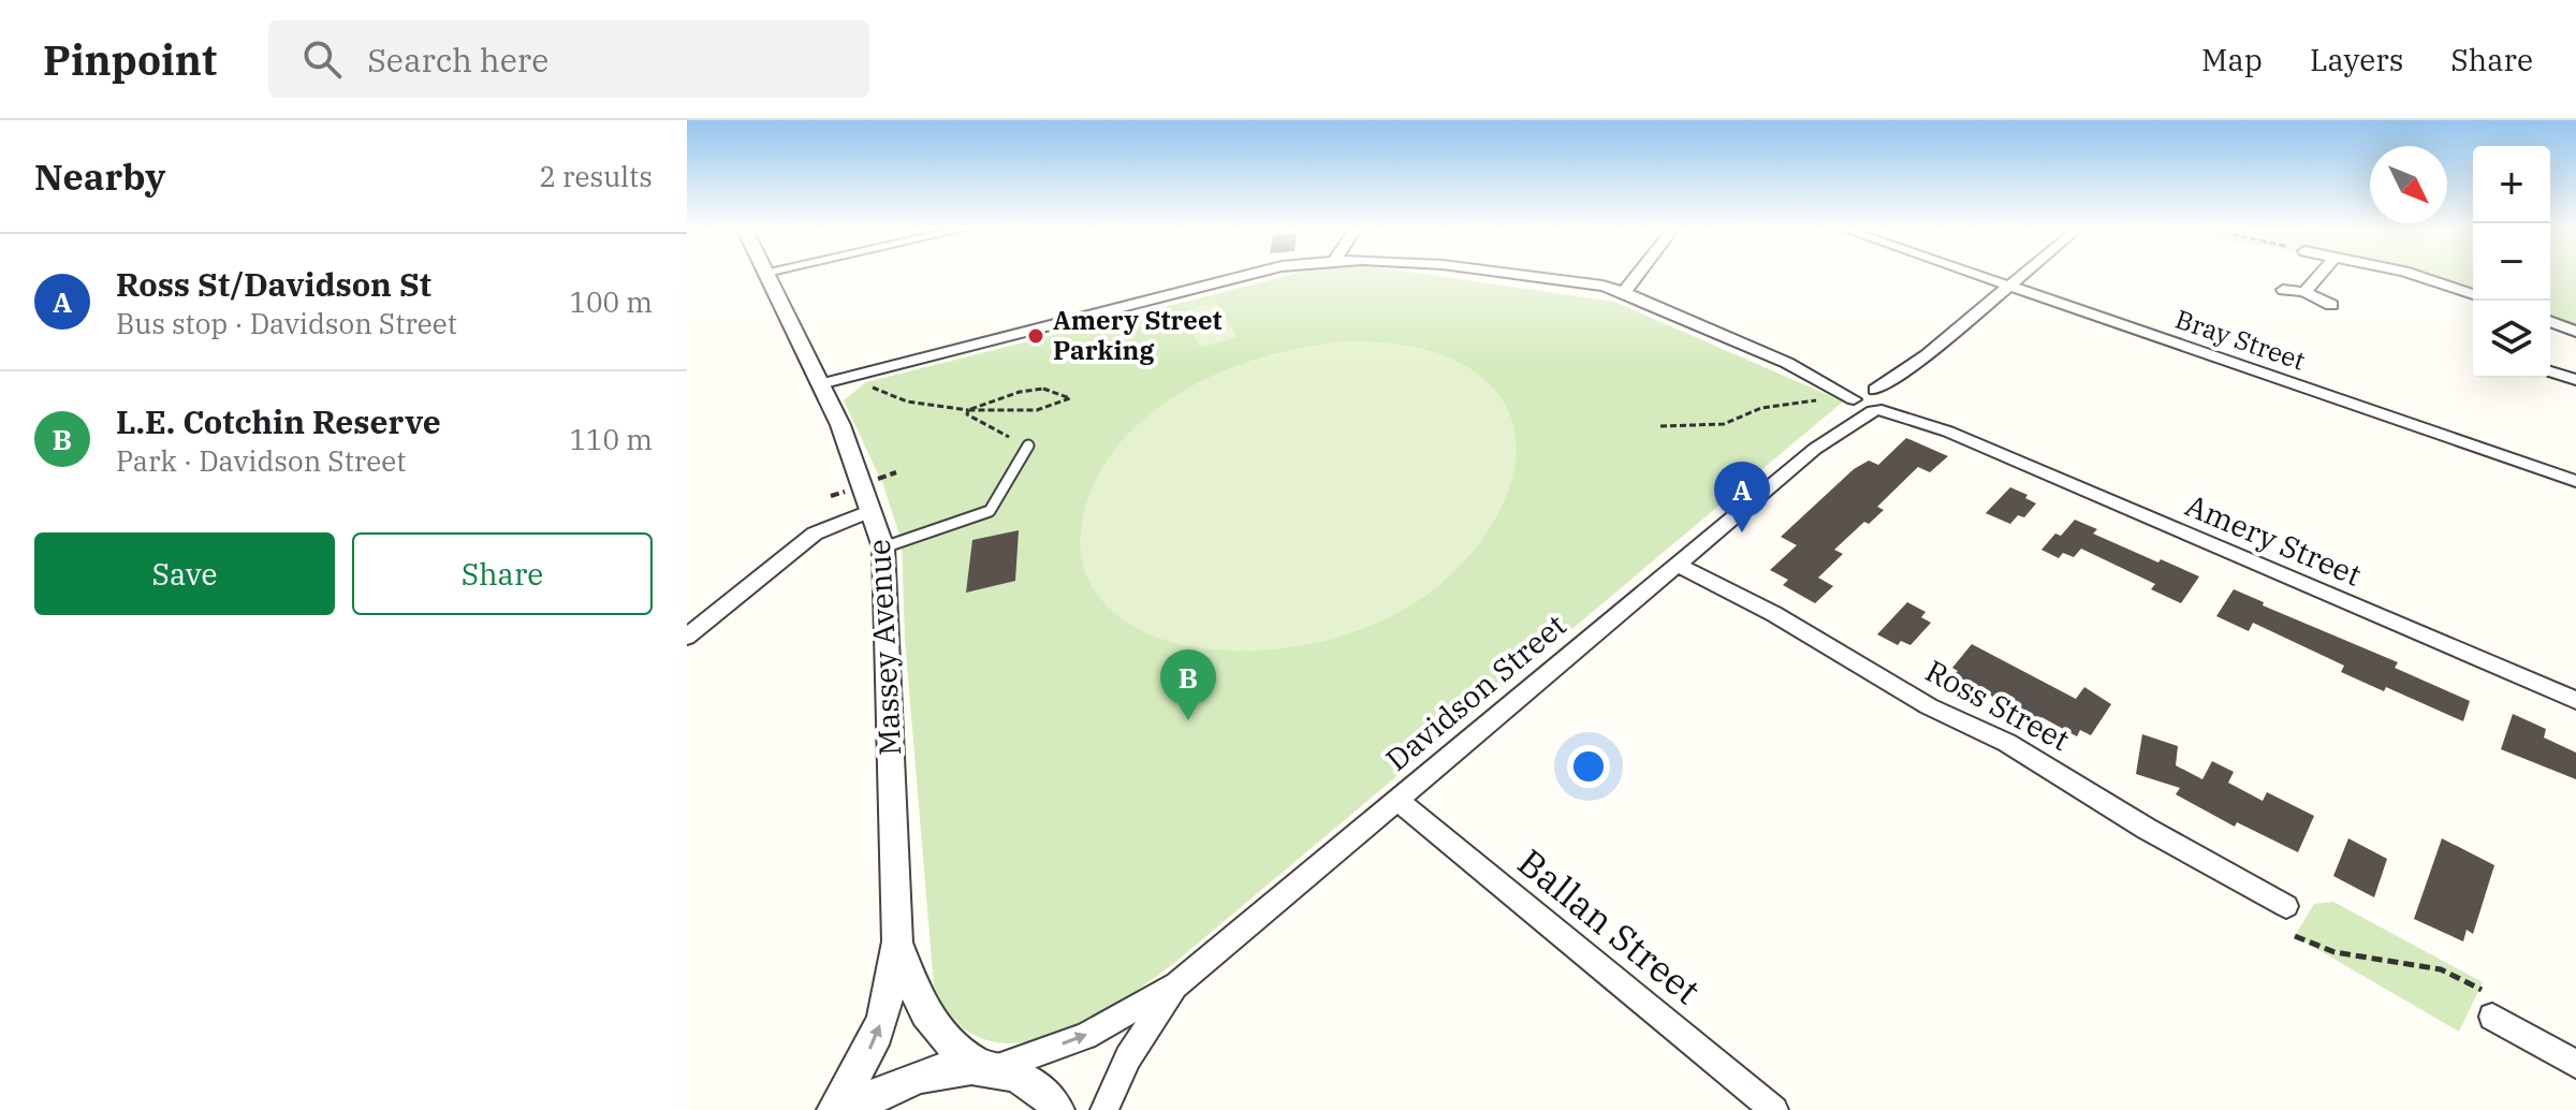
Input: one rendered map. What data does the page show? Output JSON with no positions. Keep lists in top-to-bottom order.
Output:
{
  "streets": {
    "street": [
      "Bray Street",
      "Amery Street",
      "Massey Avenue",
      "Davidson Street",
      "Ross Street",
      "Ballan Street"
    ]
  },
  "crossings": [
    ["Bray Street", "Davidson Street"],
    ["Amery Street", "Massey Avenue"],
    ["Amery Street", "Davidson Street"],
    ["Massey Avenue", "Davidson Street"],
    ["Davidson Street", "Ross Street"],
    ["Davidson Street", "Ballan Street"]
  ],
  "places": ["Amery Street Parking"],
  "north": "bottom right",
  "page": {
    "header": "Pinpoint",
    "search": "Search here",
    "nav": ["Map", "Layers", "Share"],
    "heading": ["Nearby", "2 results"],
    "map_buttons": ["+", "−"],
    "list": [
      {
        "mark": "A",
        "name": "Ross St/Davidson St",
        "note": "Bus stop · Davidson Street",
        "value": "100 m"
      },
      {
        "mark": "B",
        "name": "L.E. Cotchin Reserve",
        "note": "Park · Davidson Street",
        "value": "110 m"
      }
    ],
    "pins": ["A", "B"],
    "buttons": ["Save", "Share"]
  }
}
